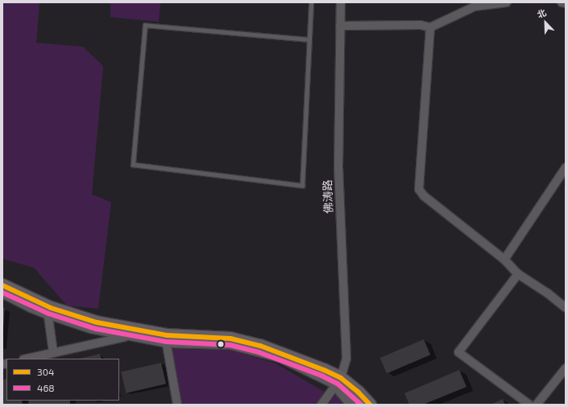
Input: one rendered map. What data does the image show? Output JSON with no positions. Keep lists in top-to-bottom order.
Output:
{
  "streets": {
    "street": ["佛涛路"]
  },
  "lines": ["transit line 304", "transit line 468"],
  "legend": ["304", "468"],
  "north": "top left"
}
